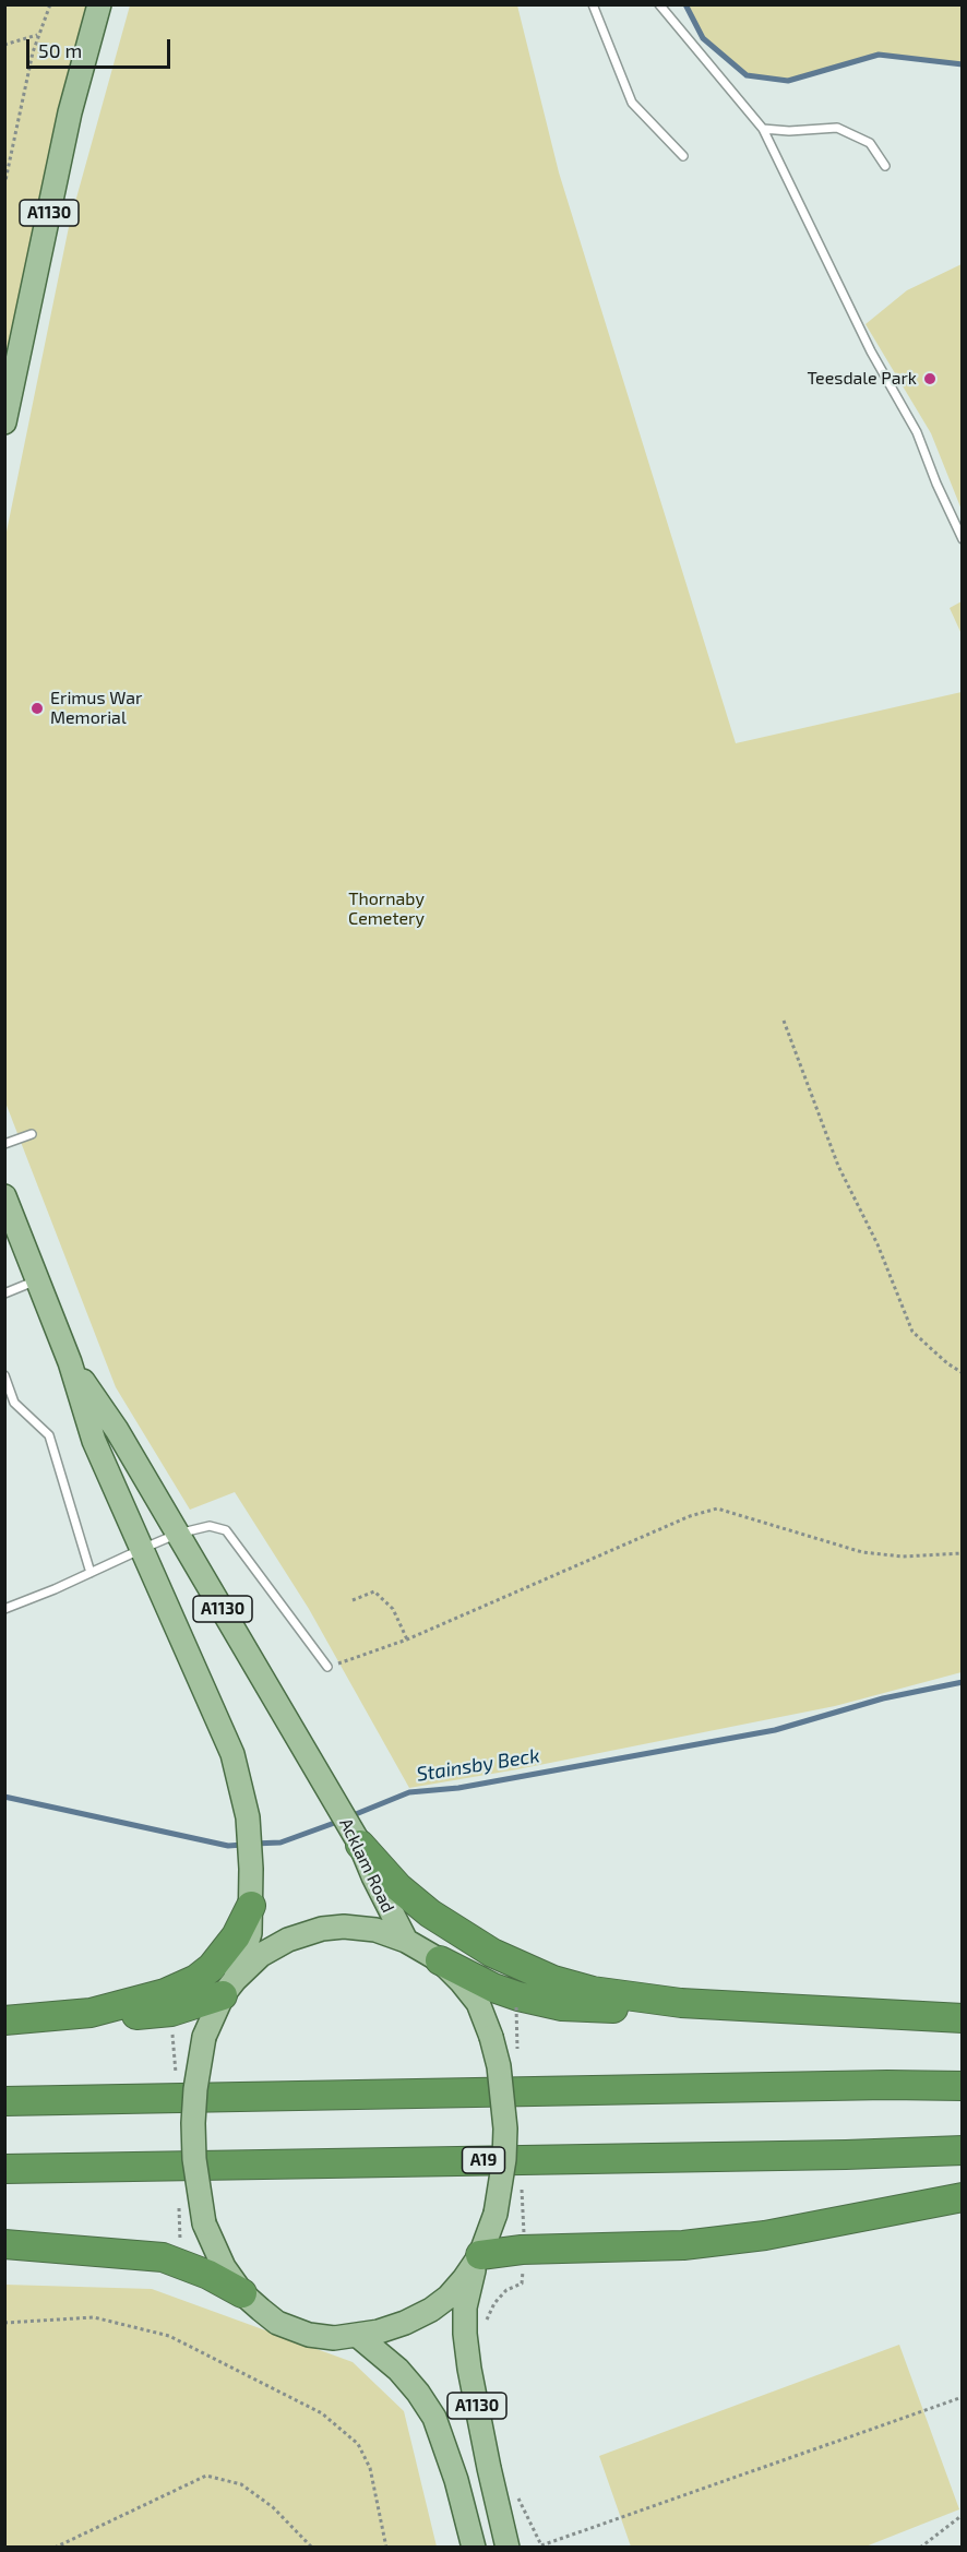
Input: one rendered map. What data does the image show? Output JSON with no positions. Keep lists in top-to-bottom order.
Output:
{
  "streets": {
    "highway": ["A19"],
    "main road": ["A1130", "Acklam Road"]
  },
  "crossings": [
    ["A1130", "Acklam Road"]
  ],
  "water": ["Stainsby Beck"],
  "parks": ["Thornaby Cemetery"],
  "places": ["Teesdale Park", "Erimus War Memorial"],
  "scale_bar": "50 m"
}
